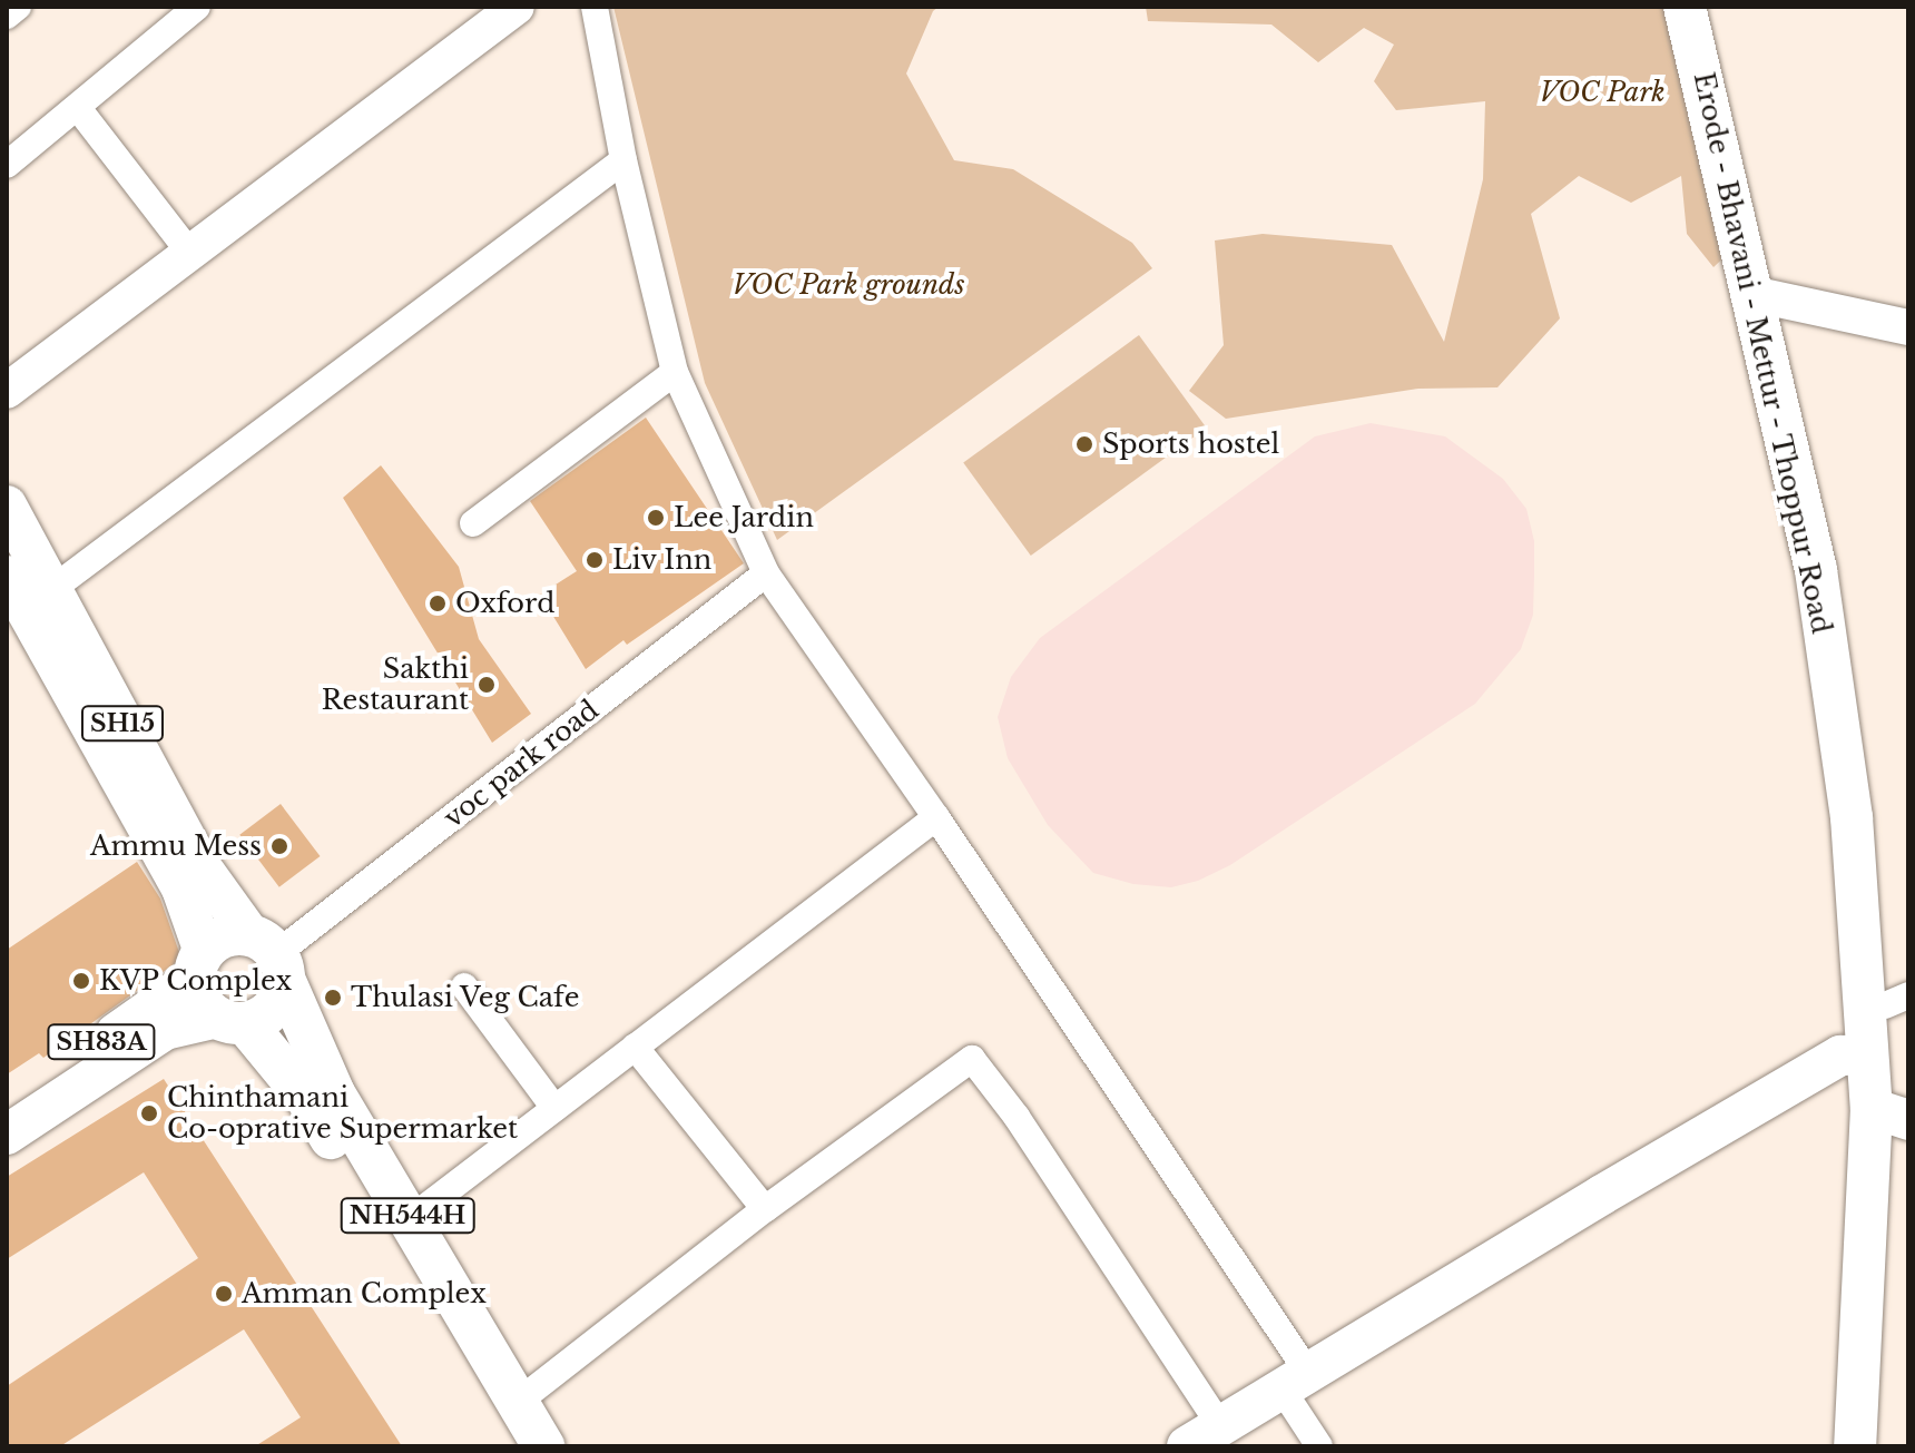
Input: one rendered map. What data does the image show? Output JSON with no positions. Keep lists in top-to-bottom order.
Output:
{
  "streets": {
    "highway": ["Erode - Bhavani - Mettur - Thoppur Road", "NH544H"],
    "main road": ["SH15", "SH83A"],
    "street": ["voc park road"]
  },
  "crossings": [
    ["SH15", "voc park road"],
    ["SH15", "SH83A"],
    ["SH15", "NH544H"],
    ["voc park road", "SH83A"],
    ["voc park road", "NH544H"],
    ["SH83A", "NH544H"]
  ],
  "parks": ["VOC Park", "VOC Park grounds"],
  "places": [
    "Sports hostel",
    "Lee Jardin",
    "Liv Inn",
    "Oxford",
    "Sakthi Restaurant",
    "Ammu Mess",
    "KVP Complex",
    "Thulasi Veg Cafe",
    "Chinthamani Co-oprative Supermarket",
    "Amman Complex"
  ]
}
